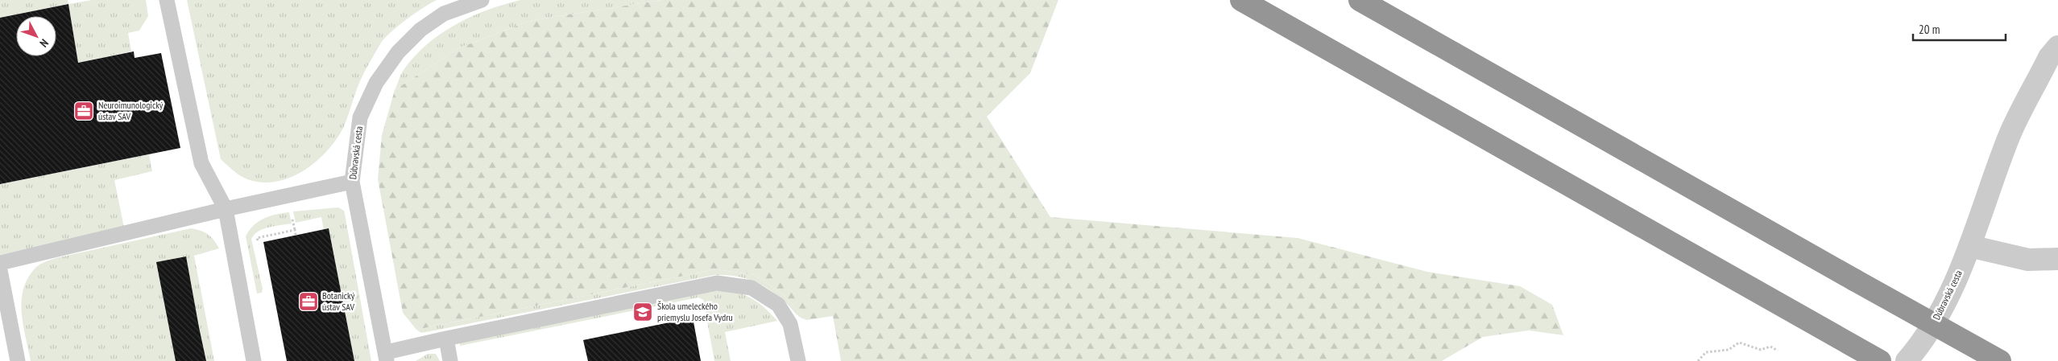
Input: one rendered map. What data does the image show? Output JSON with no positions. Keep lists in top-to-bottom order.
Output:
{
  "streets": {
    "street": ["Dúbravská cesta"]
  },
  "places": {
    "office": ["Neuroimunologický ústav SAV", "Botanický ústav SAV"],
    "school or university": ["Škola umeleckého priemyslu Josefa Vydru"]
  },
  "scale_bar": "20 m",
  "north": "bottom right"
}
